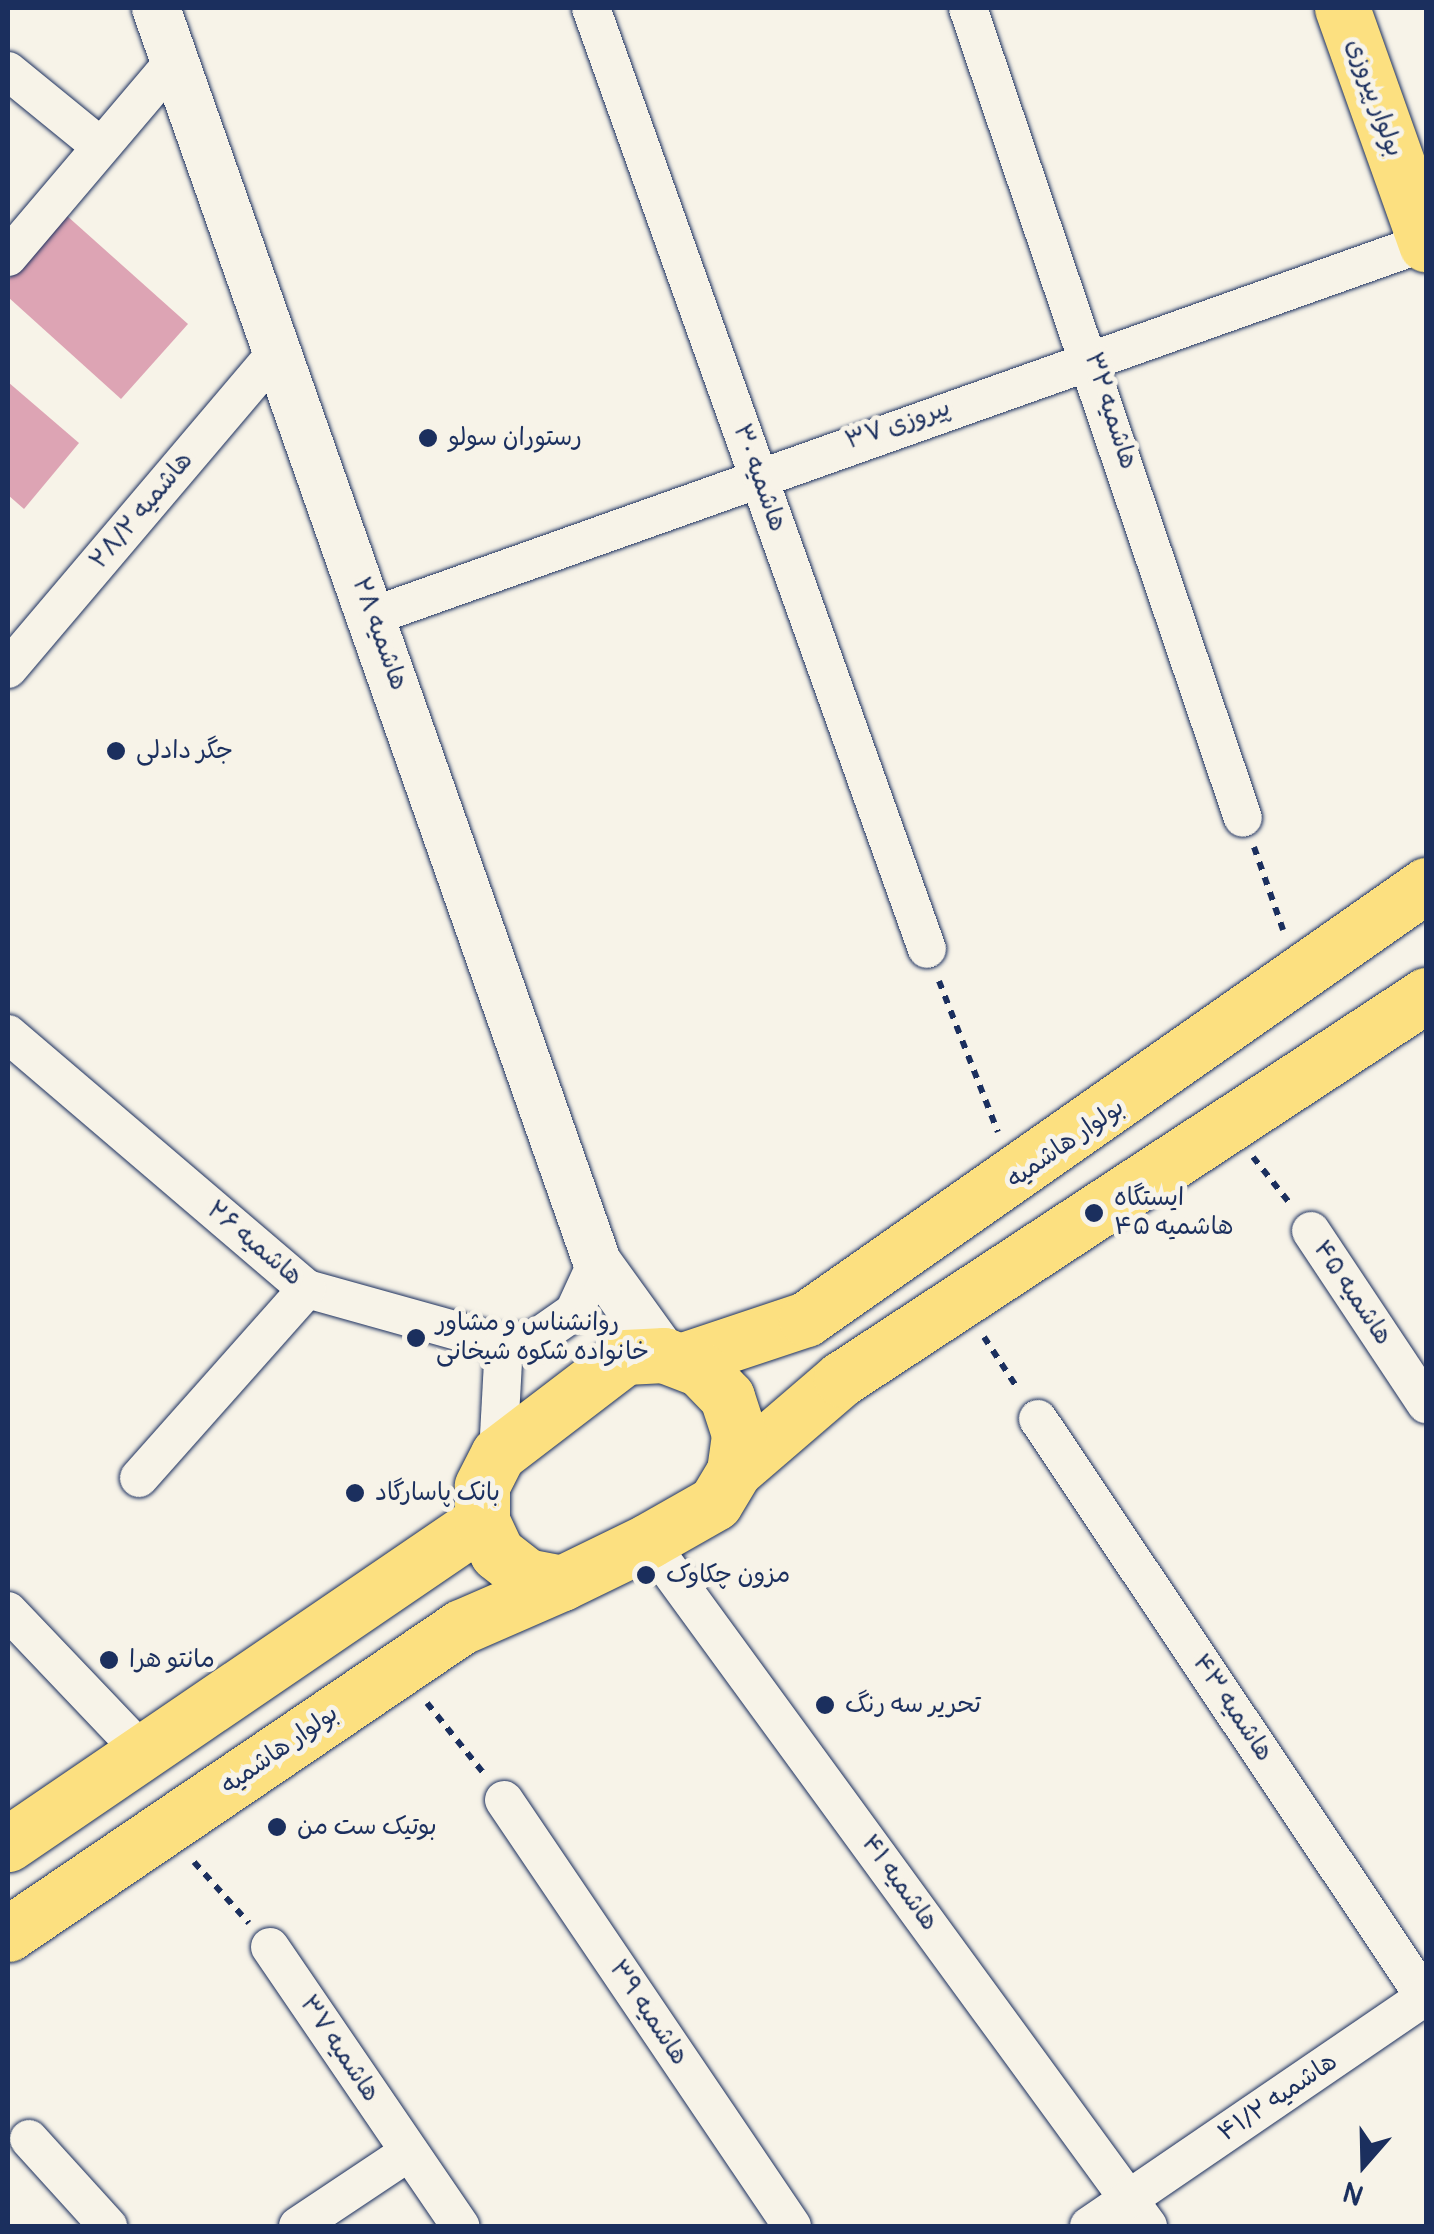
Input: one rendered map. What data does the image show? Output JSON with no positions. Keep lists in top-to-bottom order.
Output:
{
  "streets": {
    "main road": ["بولوار پیروزی", "بولوار هاشمیه"],
    "street": [
      "هاشمیه ۳۲",
      "پیروزی ۳۷",
      "هاشمیه ۳۰",
      "هاشمیه ۲۸/۲",
      "هاشمیه ۲۸",
      "هاشمیه ۲۶",
      "هاشمیه ۴۵",
      "هاشمیه ۴۳",
      "هاشمیه ۴۱",
      "هاشمیه ۳۹",
      "هاشمیه ۳۷",
      "هاشمیه ۴۱/۲"
    ]
  },
  "crossings": [
    ["بولوار پیروزی", "پیروزی ۳۷"],
    ["هاشمیه ۳۲", "پیروزی ۳۷"],
    ["پیروزی ۳۷", "هاشمیه ۳۰"],
    ["پیروزی ۳۷", "هاشمیه ۲۸"],
    ["هاشمیه ۲۸/۲", "هاشمیه ۲۸"],
    ["هاشمیه ۲۸", "بولوار هاشمیه"],
    ["هاشمیه ۲۸", "هاشمیه ۴۱"],
    ["بولوار هاشمیه", "هاشمیه ۴۱"],
    ["هاشمیه ۴۳", "هاشمیه ۴۱/۲"],
    ["هاشمیه ۴۱", "هاشمیه ۴۱/۲"]
  ],
  "places": [
    "رستوران سولو",
    "جگر دادلی",
    "ایستگاه هاشمیه ۴۵",
    "روانشناس و مشاور خانواده شکوه شیخانی",
    "بانک پاسارگاد",
    "مزون چکاوک",
    "مانتو هرا",
    "تحریر سه رنگ",
    "بوتیک ست من"
  ],
  "north": "bottom"
}
